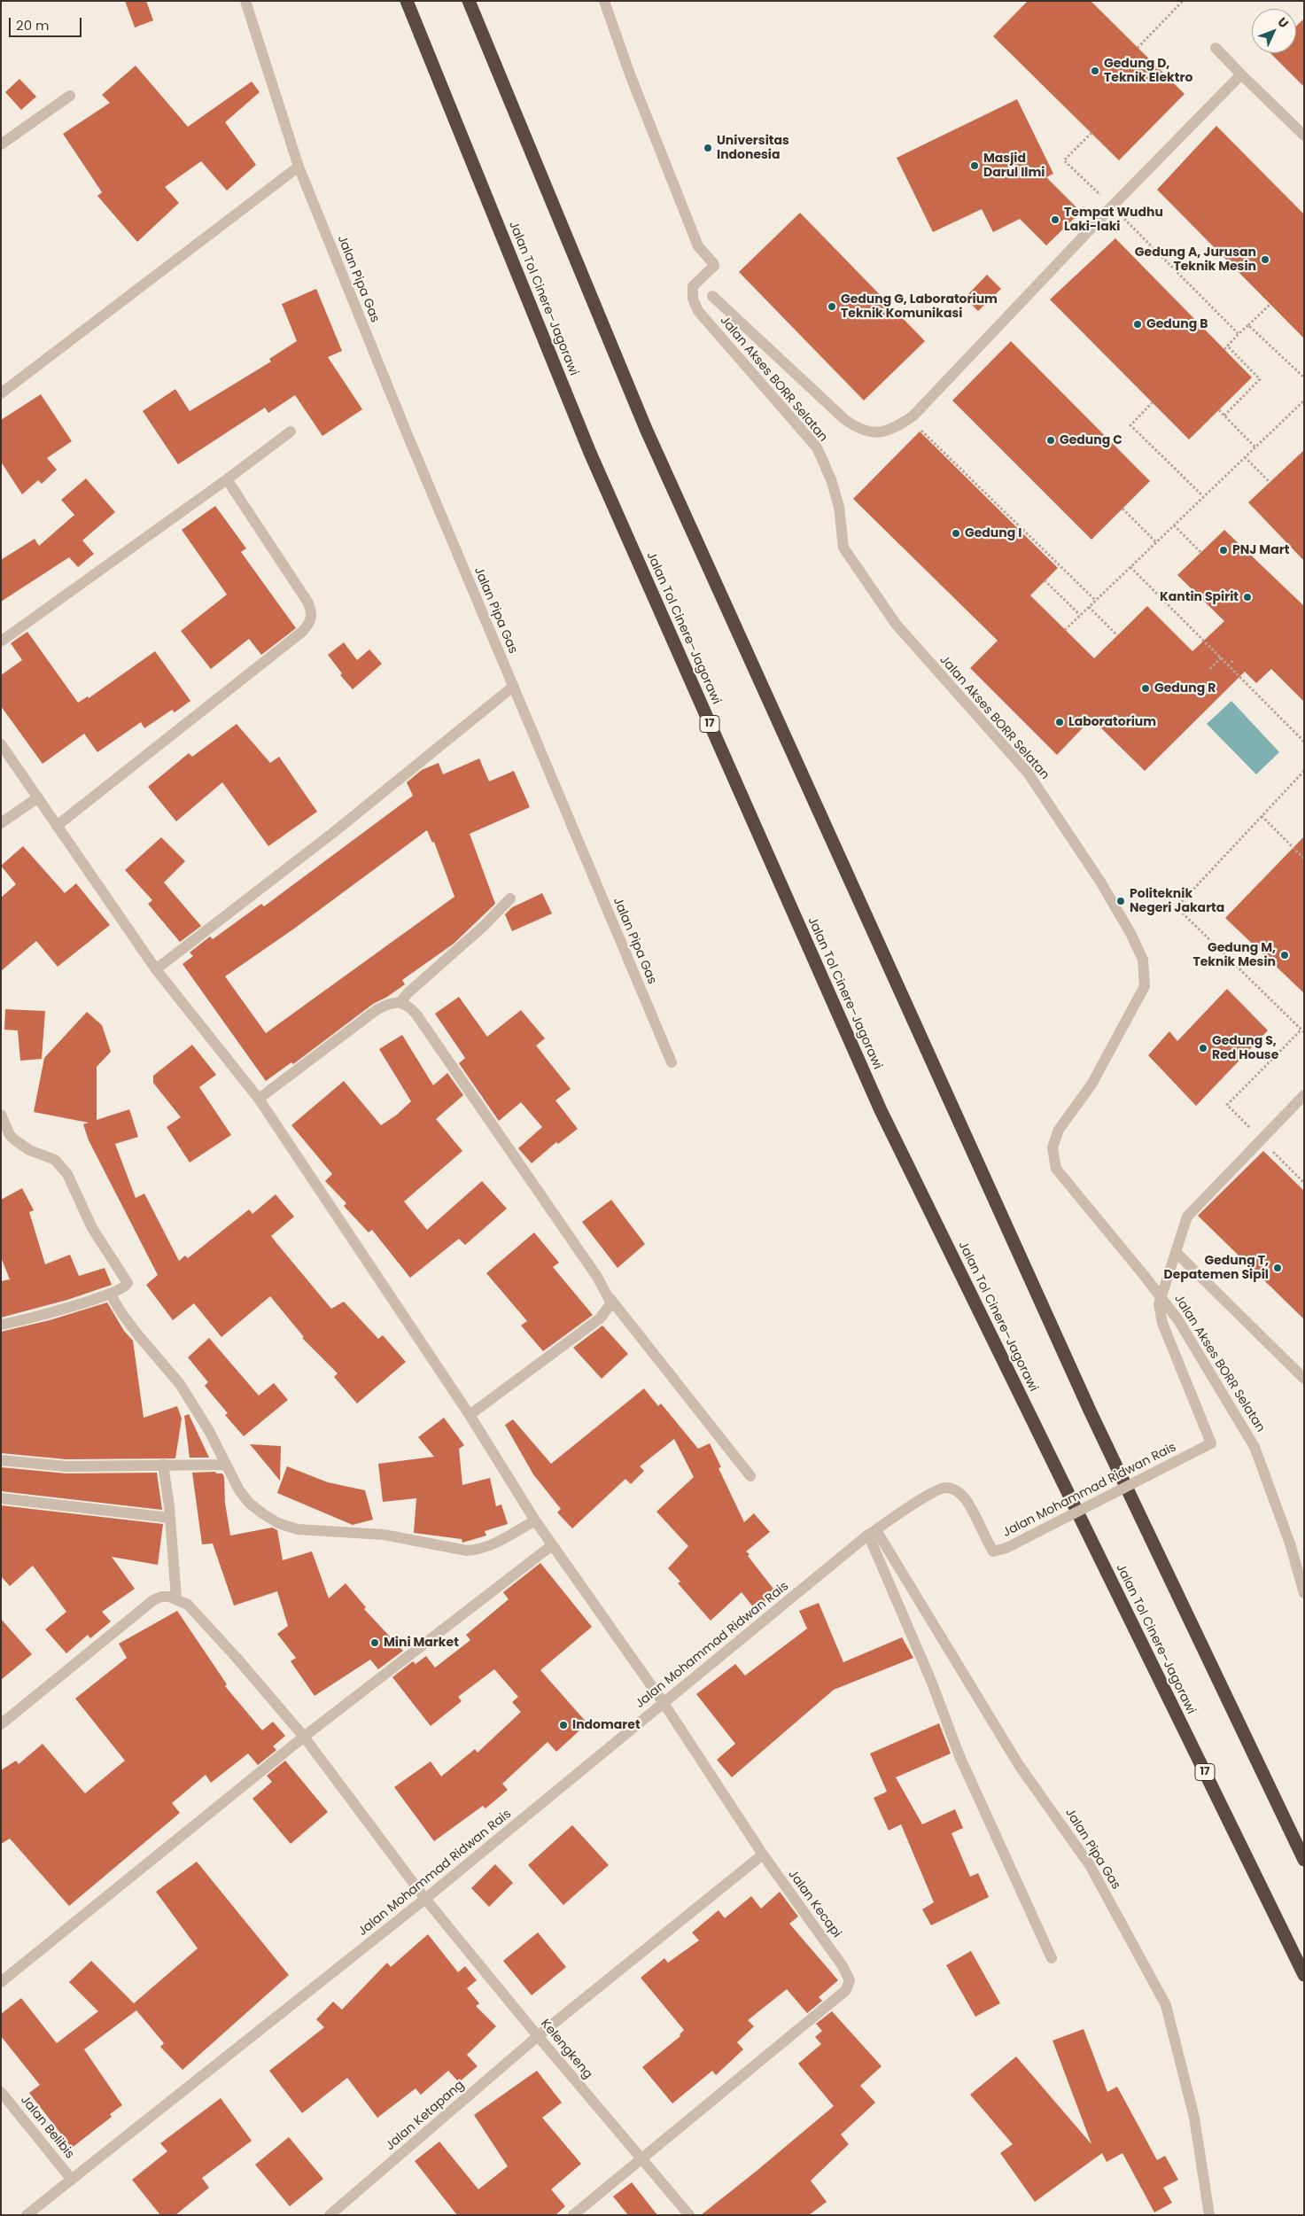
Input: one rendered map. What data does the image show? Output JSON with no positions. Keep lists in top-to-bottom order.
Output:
{
  "streets": {
    "highway": ["Jalan Tol Cinere–Jagorawi", "17"],
    "street": [
      "Jalan Pipa Gas",
      "Jalan Akses BORR Selatan",
      "Jalan Mohammad Ridwan Rais",
      "Jalan Kecapi",
      "Kelengkeng",
      "Jalan Ketapang",
      "Jalan Belibis"
    ]
  },
  "crossings": [
    ["Jalan Pipa Gas", "Jalan Mohammad Ridwan Rais"],
    ["Jalan Akses BORR Selatan", "Jalan Mohammad Ridwan Rais"],
    ["Jalan Mohammad Ridwan Rais", "Kelengkeng"],
    ["Jalan Mohammad Ridwan Rais", "Jalan Belibis"],
    ["Jalan Kecapi", "Kelengkeng"],
    ["Kelengkeng", "Jalan Ketapang"]
  ],
  "places": [
    "Gedung D, Teknik Elektro",
    "Universitas Indonesia",
    "Masjid Darul Ilmi",
    "Tempat Wudhu Laki-laki",
    "Gedung A, Jurusan Teknik Mesin",
    "Gedung G, Laboratorium Teknik Komunikasi",
    "Gedung B",
    "Gedung C",
    "Gedung I",
    "PNJ Mart",
    "Kantin Spirit",
    "Gedung R",
    "Laboratorium",
    "Politeknik Negeri Jakarta",
    "Gedung M, Teknik Mesin",
    "Gedung S, Red House",
    "Gedung T, Depatemen Sipil",
    "Mini Market",
    "Indomaret"
  ],
  "scale_bar": "20 m",
  "north": "top right"
}
